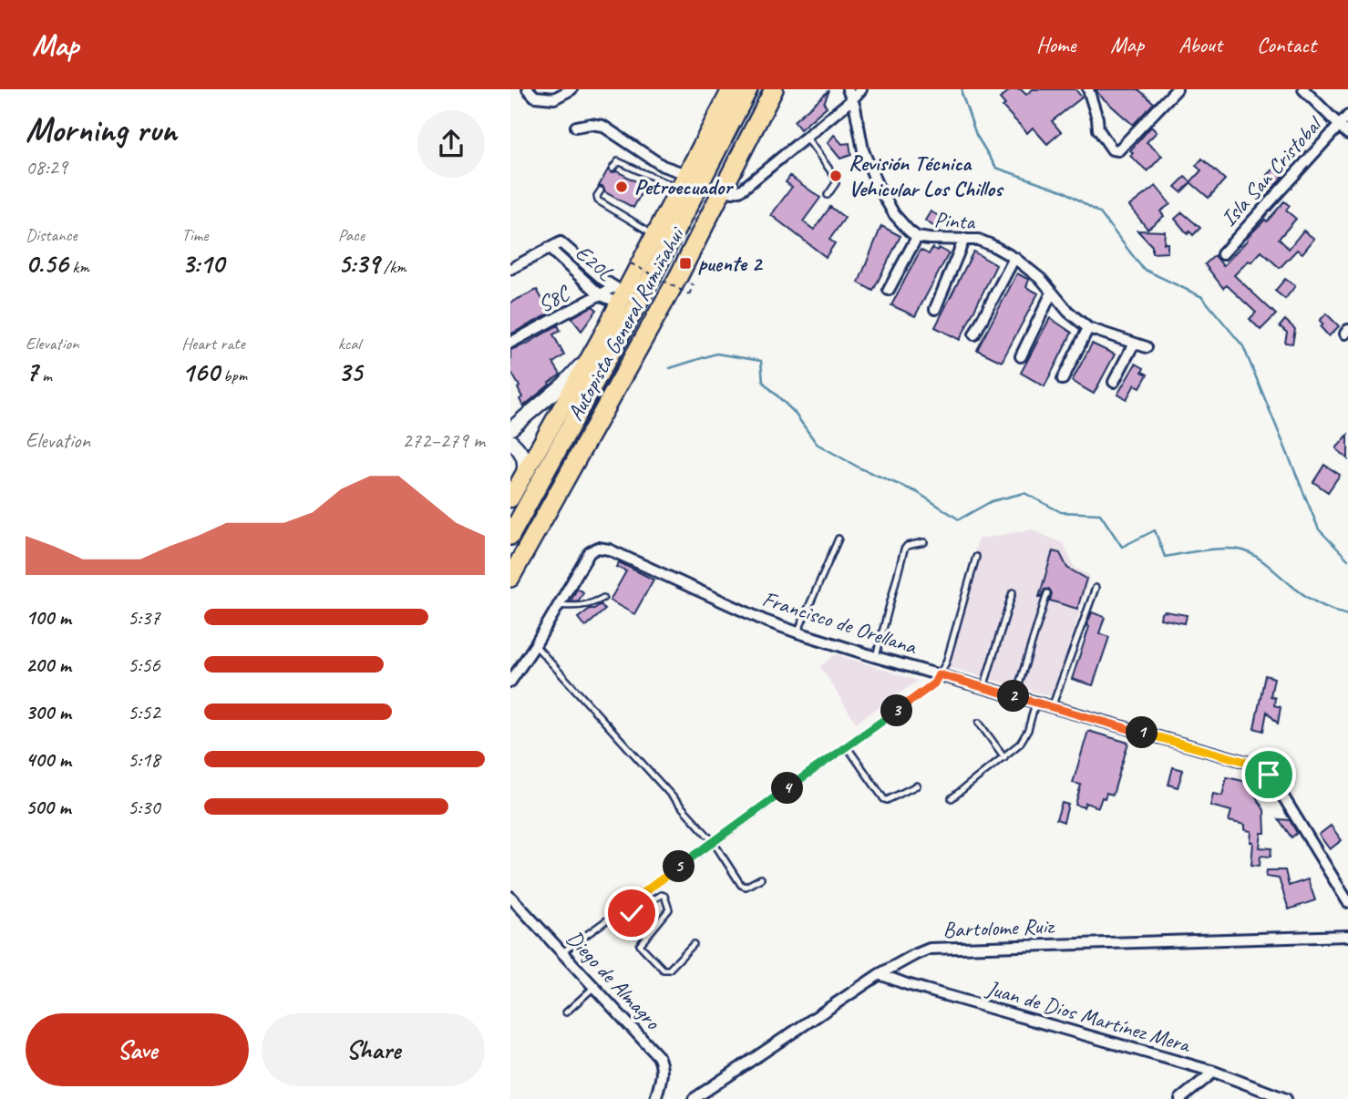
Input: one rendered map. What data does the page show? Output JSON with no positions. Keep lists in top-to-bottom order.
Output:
{
  "streets": {
    "highway": ["Autopista General Rumiñahui"],
    "street": [
      "Isla San Cristobal",
      "Pinta",
      "E20L",
      "S8C",
      "Francisco de Orellana",
      "Bartolome Ruiz",
      "Diego de Almagro",
      "Juan de Dios Martínez Mera"
    ]
  },
  "crossings": [
    ["E20L", "S8C"],
    ["Bartolome Ruiz", "Juan de Dios Martínez Mera"]
  ],
  "places": {
    "other": ["Revisión Técnica Vehicular Los Chillos", "Petroecuador"],
    "transit": ["puente 2"]
  },
  "page": {
    "header": "Map",
    "nav": [
      "Home",
      "Map",
      "About",
      "Contact"
    ],
    "heading": ["Morning run", "08:29"],
    "stats": [
      ["Distance", "0.56 km"],
      ["Time", "3:10"],
      ["Pace", "5:39 /km"],
      ["Elevation", "7 m"],
      ["Heart rate", "160 bpm"],
      ["kcal", "35"]
    ],
    "chart": ["Elevation", "272–279 m"],
    "list": [
      {
        "name": "100 m",
        "note": "5:37"
      },
      {
        "name": "200 m",
        "note": "5:56"
      },
      {
        "name": "300 m",
        "note": "5:52"
      },
      {
        "name": "400 m",
        "note": "5:18"
      },
      {
        "name": "500 m",
        "note": "5:30"
      }
    ],
    "pins": [
      "2",
      "3",
      "1",
      "4",
      "5"
    ],
    "buttons": ["Save", "Share"]
  }
}
